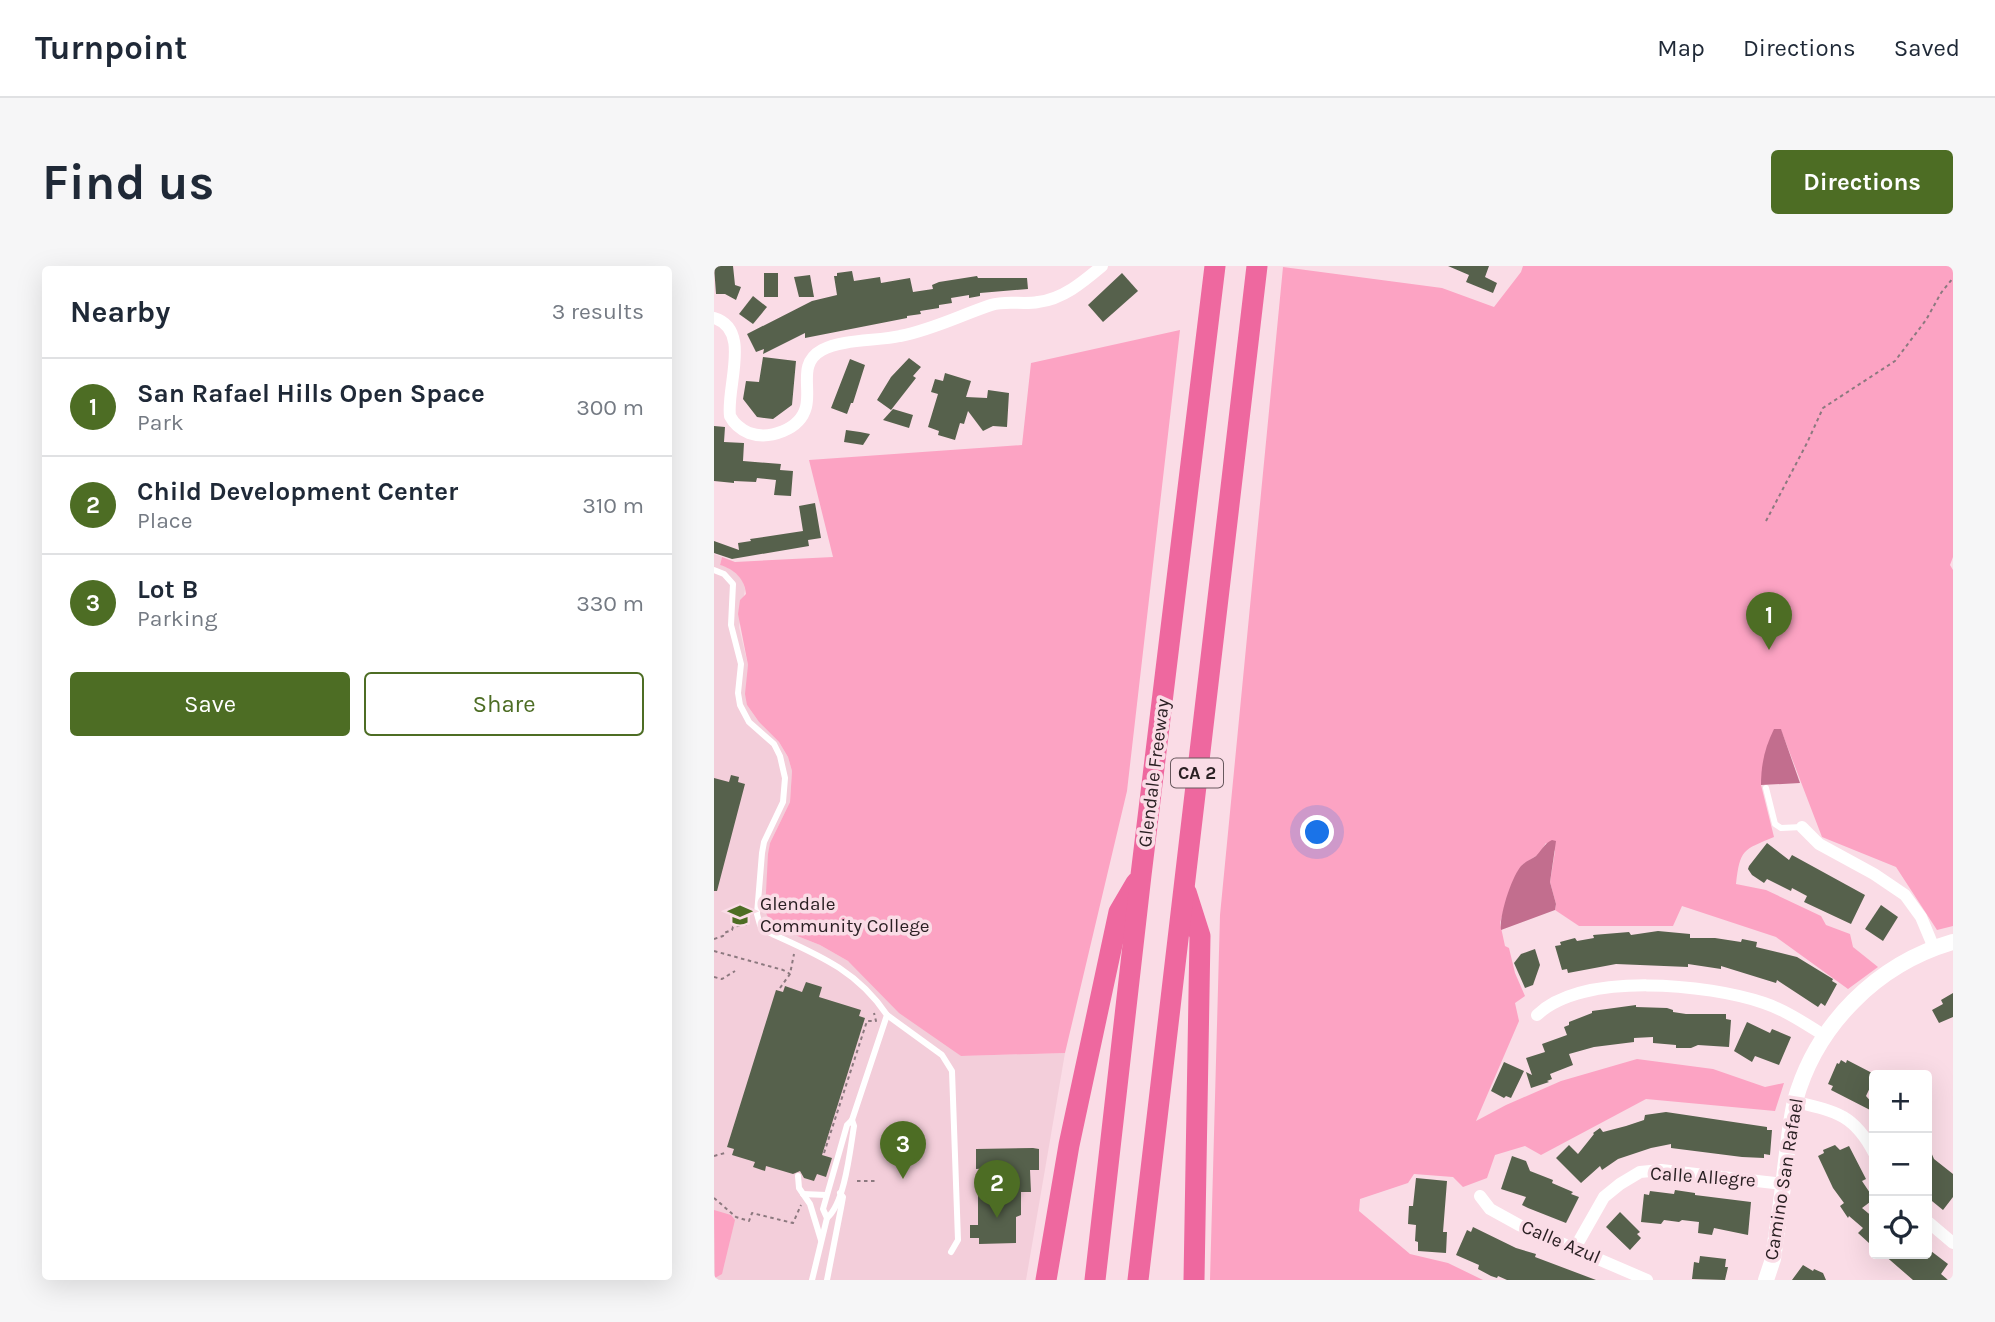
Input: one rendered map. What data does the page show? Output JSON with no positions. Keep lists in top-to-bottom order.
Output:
{
  "streets": {
    "highway": ["Glendale Freeway", "CA 2"],
    "street": ["Calle Allegre", "Camino San Rafael", "Calle Azul"]
  },
  "crossings": [
    ["Calle Allegre", "Camino San Rafael"],
    ["Calle Allegre", "Calle Azul"]
  ],
  "places": {
    "school or university": ["Glendale Community College"]
  },
  "page": {
    "header": "Turnpoint",
    "nav": ["Map", "Directions", "Saved"],
    "buttons": [
      "Directions",
      ["Save", "Share"]
    ],
    "title": "Find us",
    "heading": ["Nearby", "3 results"],
    "list": [
      {
        "mark": "1",
        "name": "San Rafael Hills Open Space",
        "note": "Park",
        "value": "300 m"
      },
      {
        "mark": "2",
        "name": "Child Development Center",
        "note": "Place",
        "value": "310 m"
      },
      {
        "mark": "3",
        "name": "Lot B",
        "note": "Parking",
        "value": "330 m"
      }
    ],
    "pins": ["1", "3", "2"],
    "map_buttons": ["+", "−"]
  }
}
